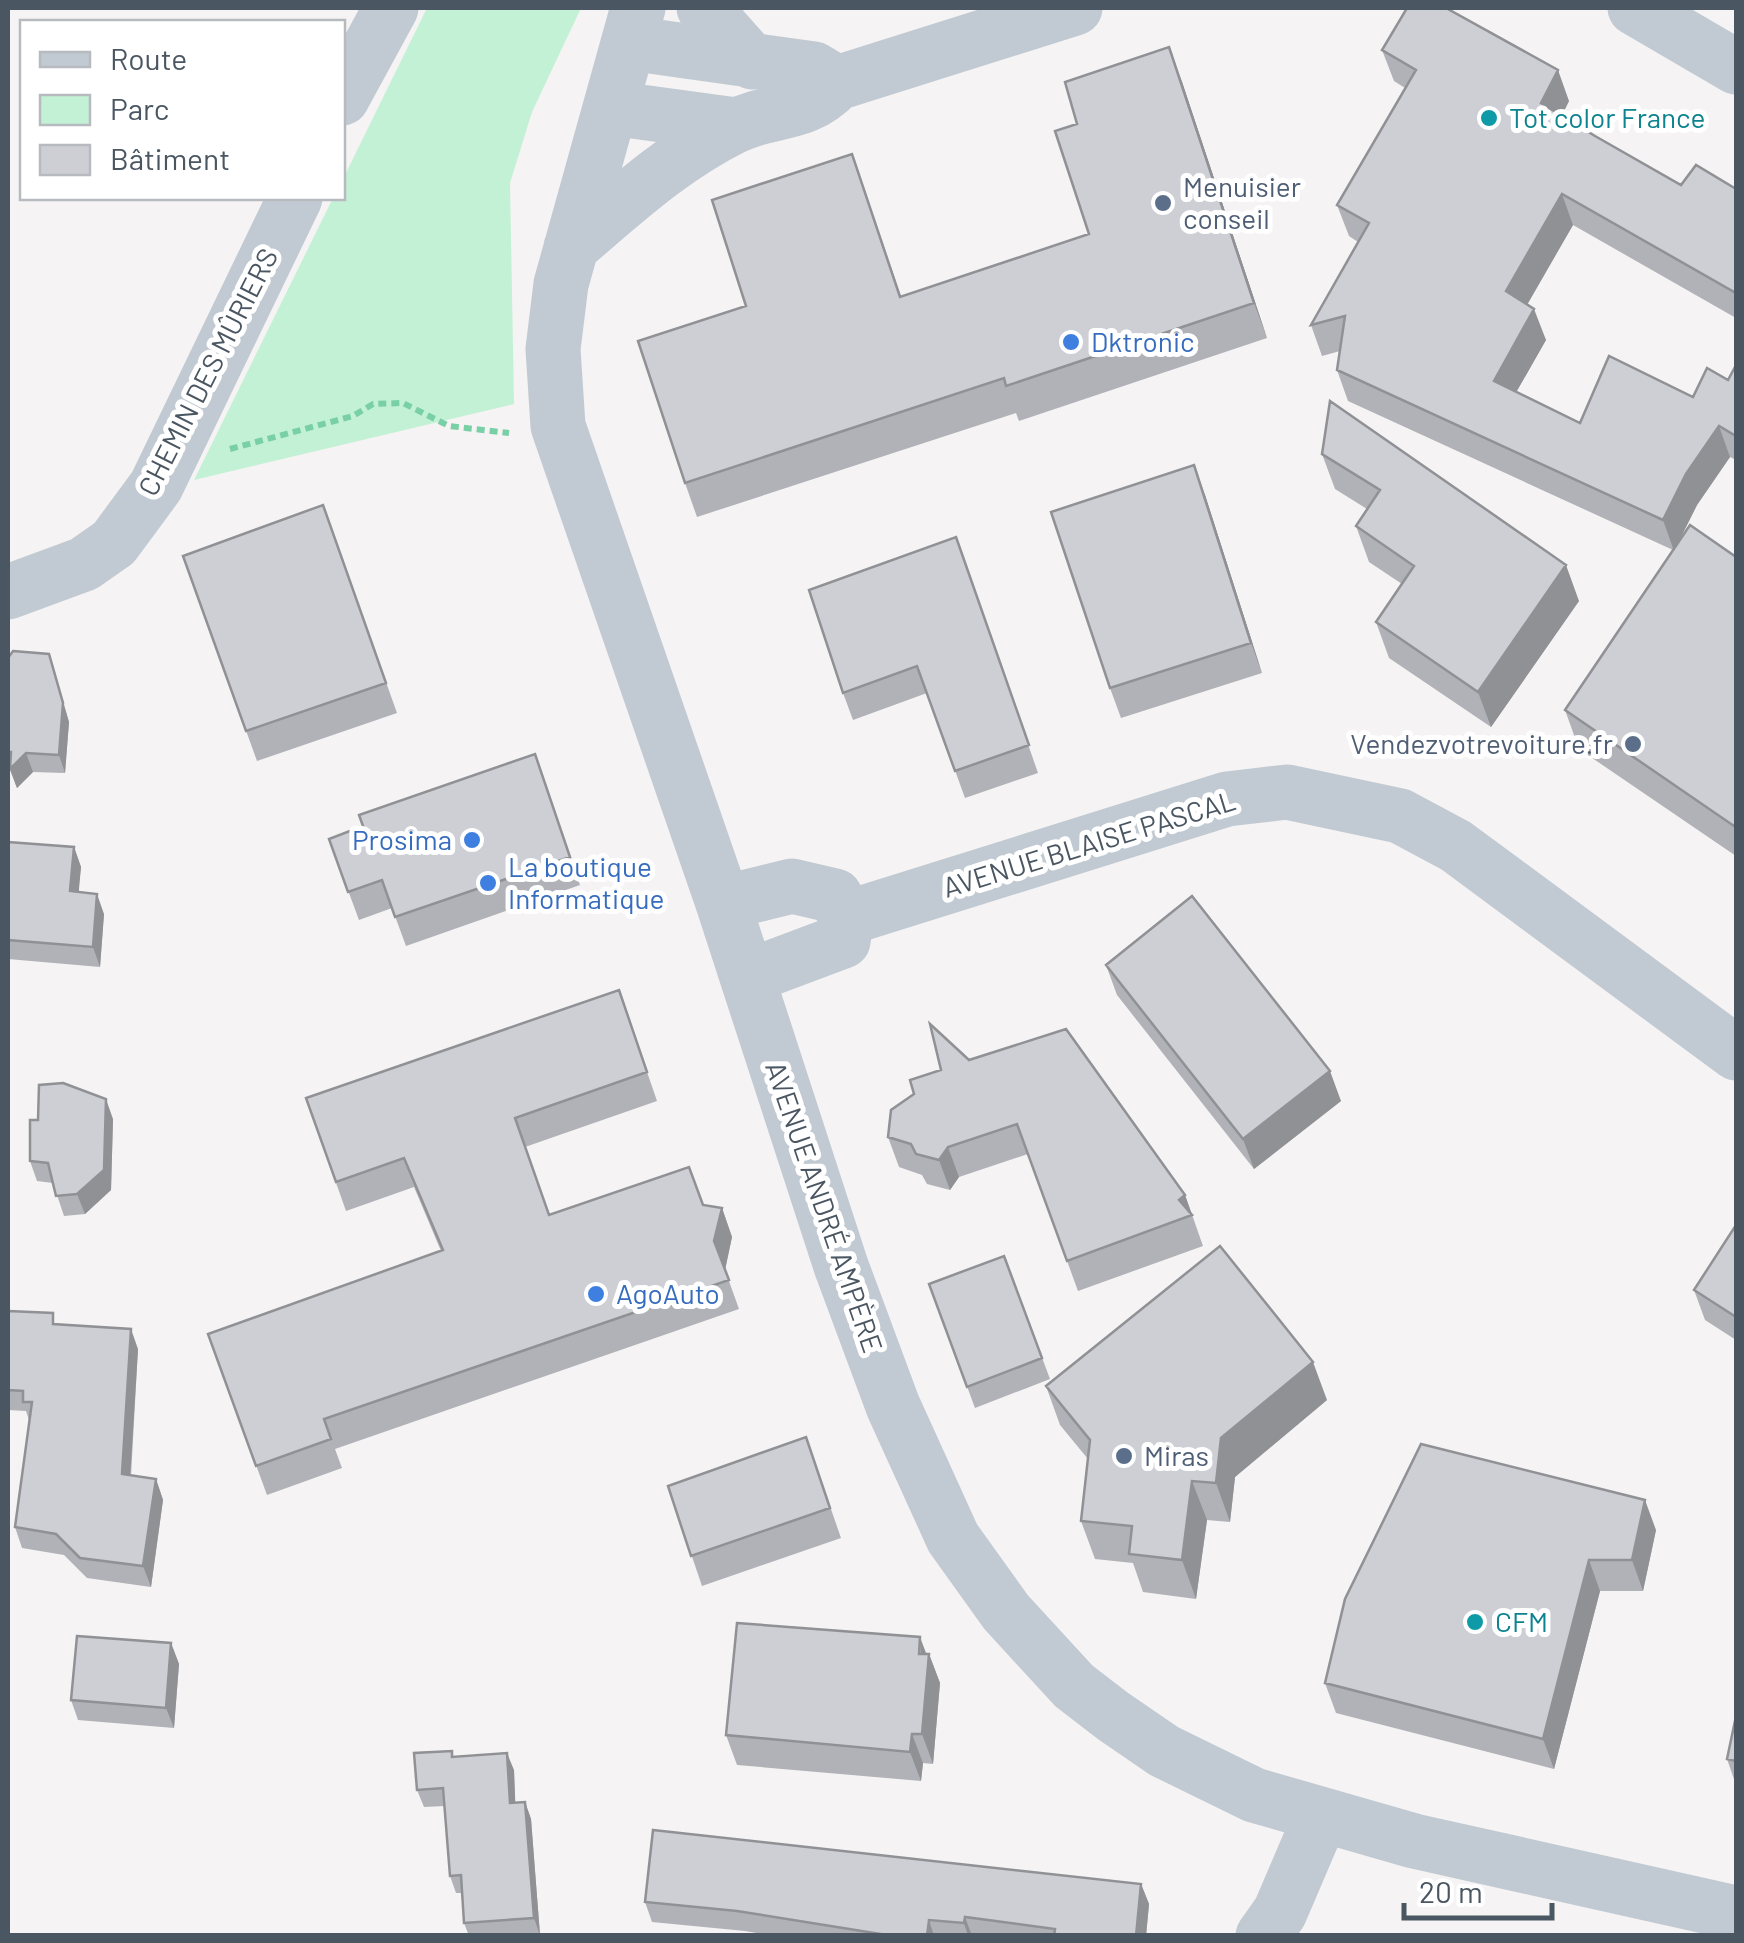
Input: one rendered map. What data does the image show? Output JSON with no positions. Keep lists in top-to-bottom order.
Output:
{
  "streets": {
    "street": ["CHEMIN DES MÛRIERS", "AVENUE BLAISE PASCAL", "AVENUE ANDRÉ AMPÈRE"]
  },
  "places": [
    "Tot color France",
    "Menuisier conseil",
    "Dktronic",
    "Vendezvotrevoiture.fr",
    "Prosima",
    "La boutique Informatique",
    "AgoAuto",
    "Miras",
    "CFM"
  ],
  "legend": ["Route", "Parc", "Bâtiment"],
  "scale_bar": "20 m"
}
